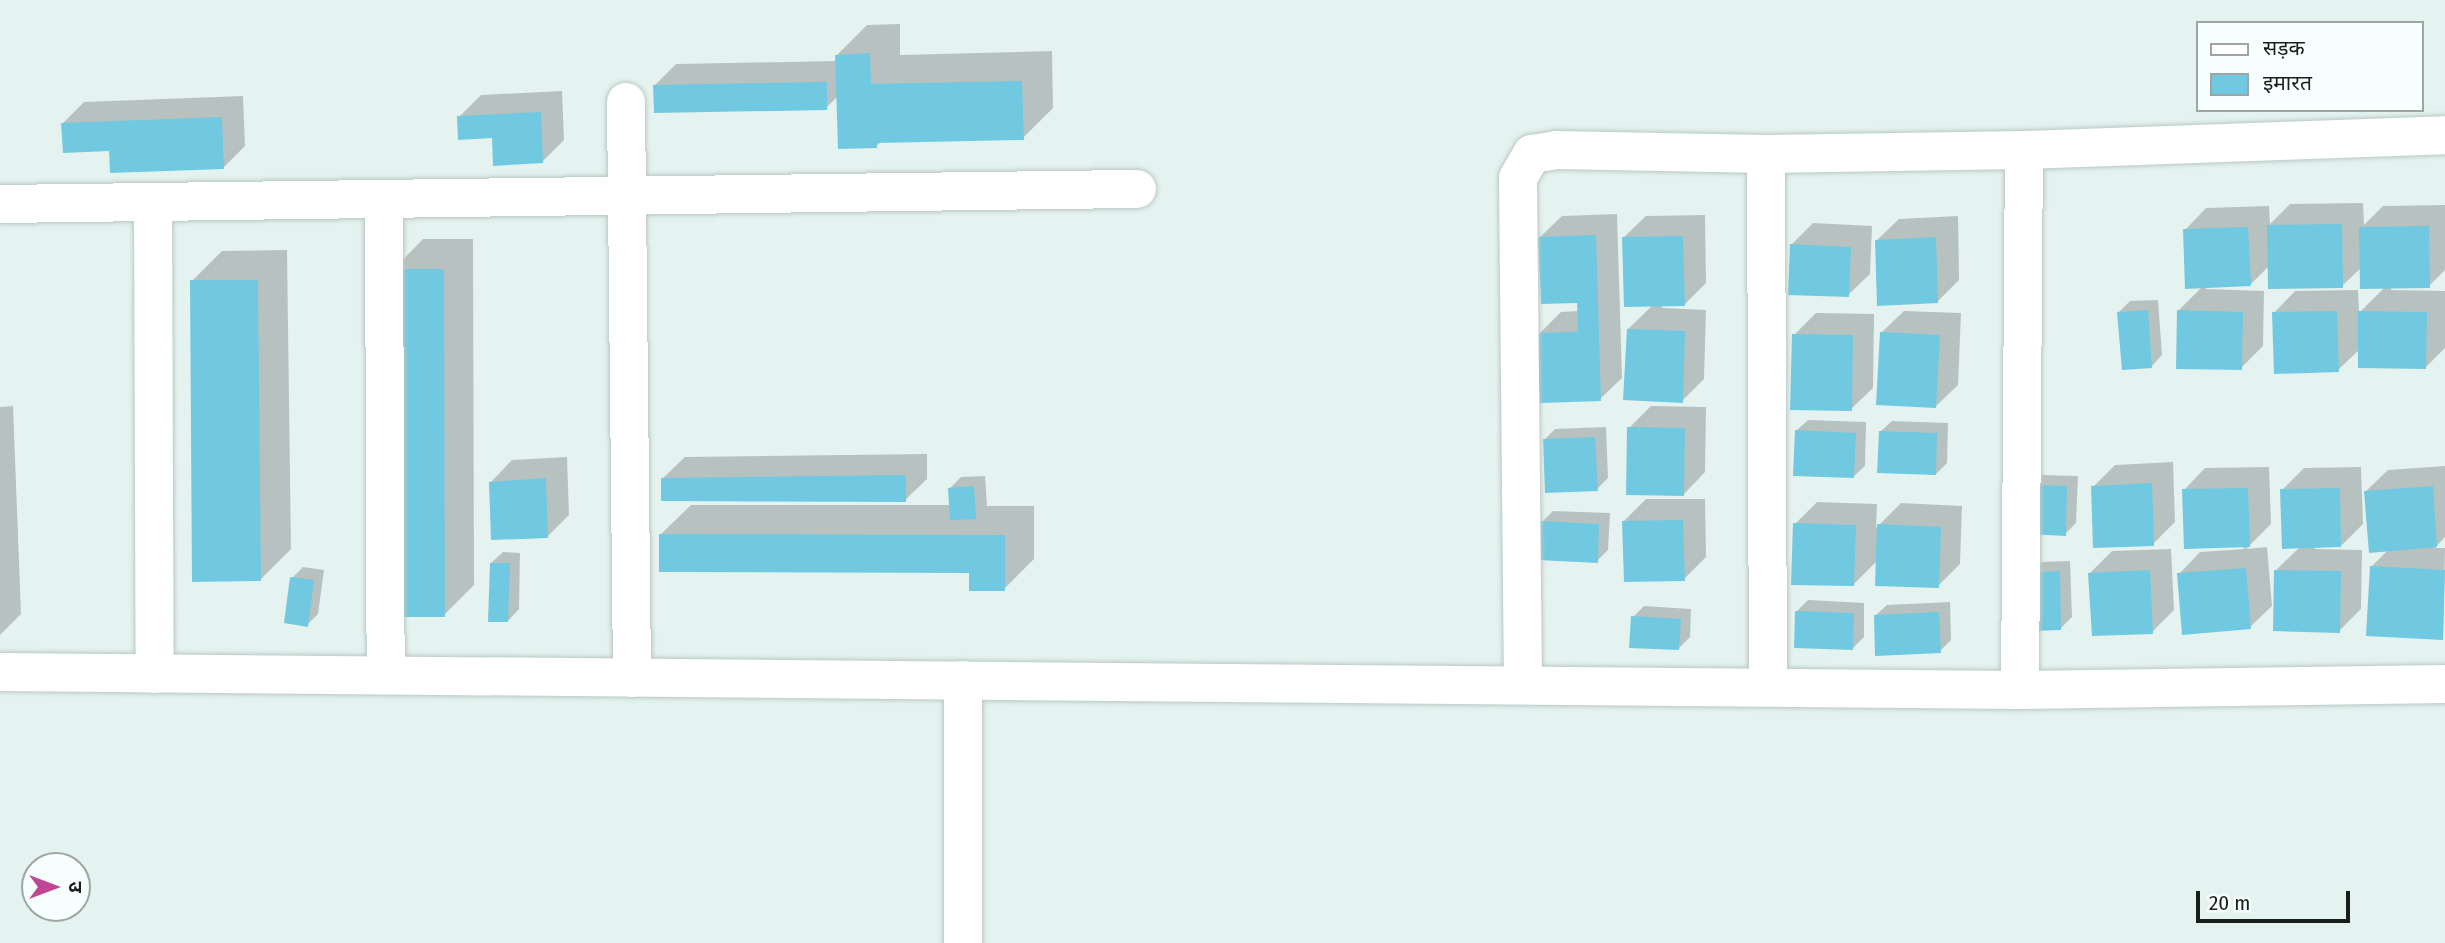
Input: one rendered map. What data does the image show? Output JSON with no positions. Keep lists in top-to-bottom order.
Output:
{
  "legend": ["सड़क", "इमारत"],
  "scale_bar": "20 m",
  "north": "right"
}
